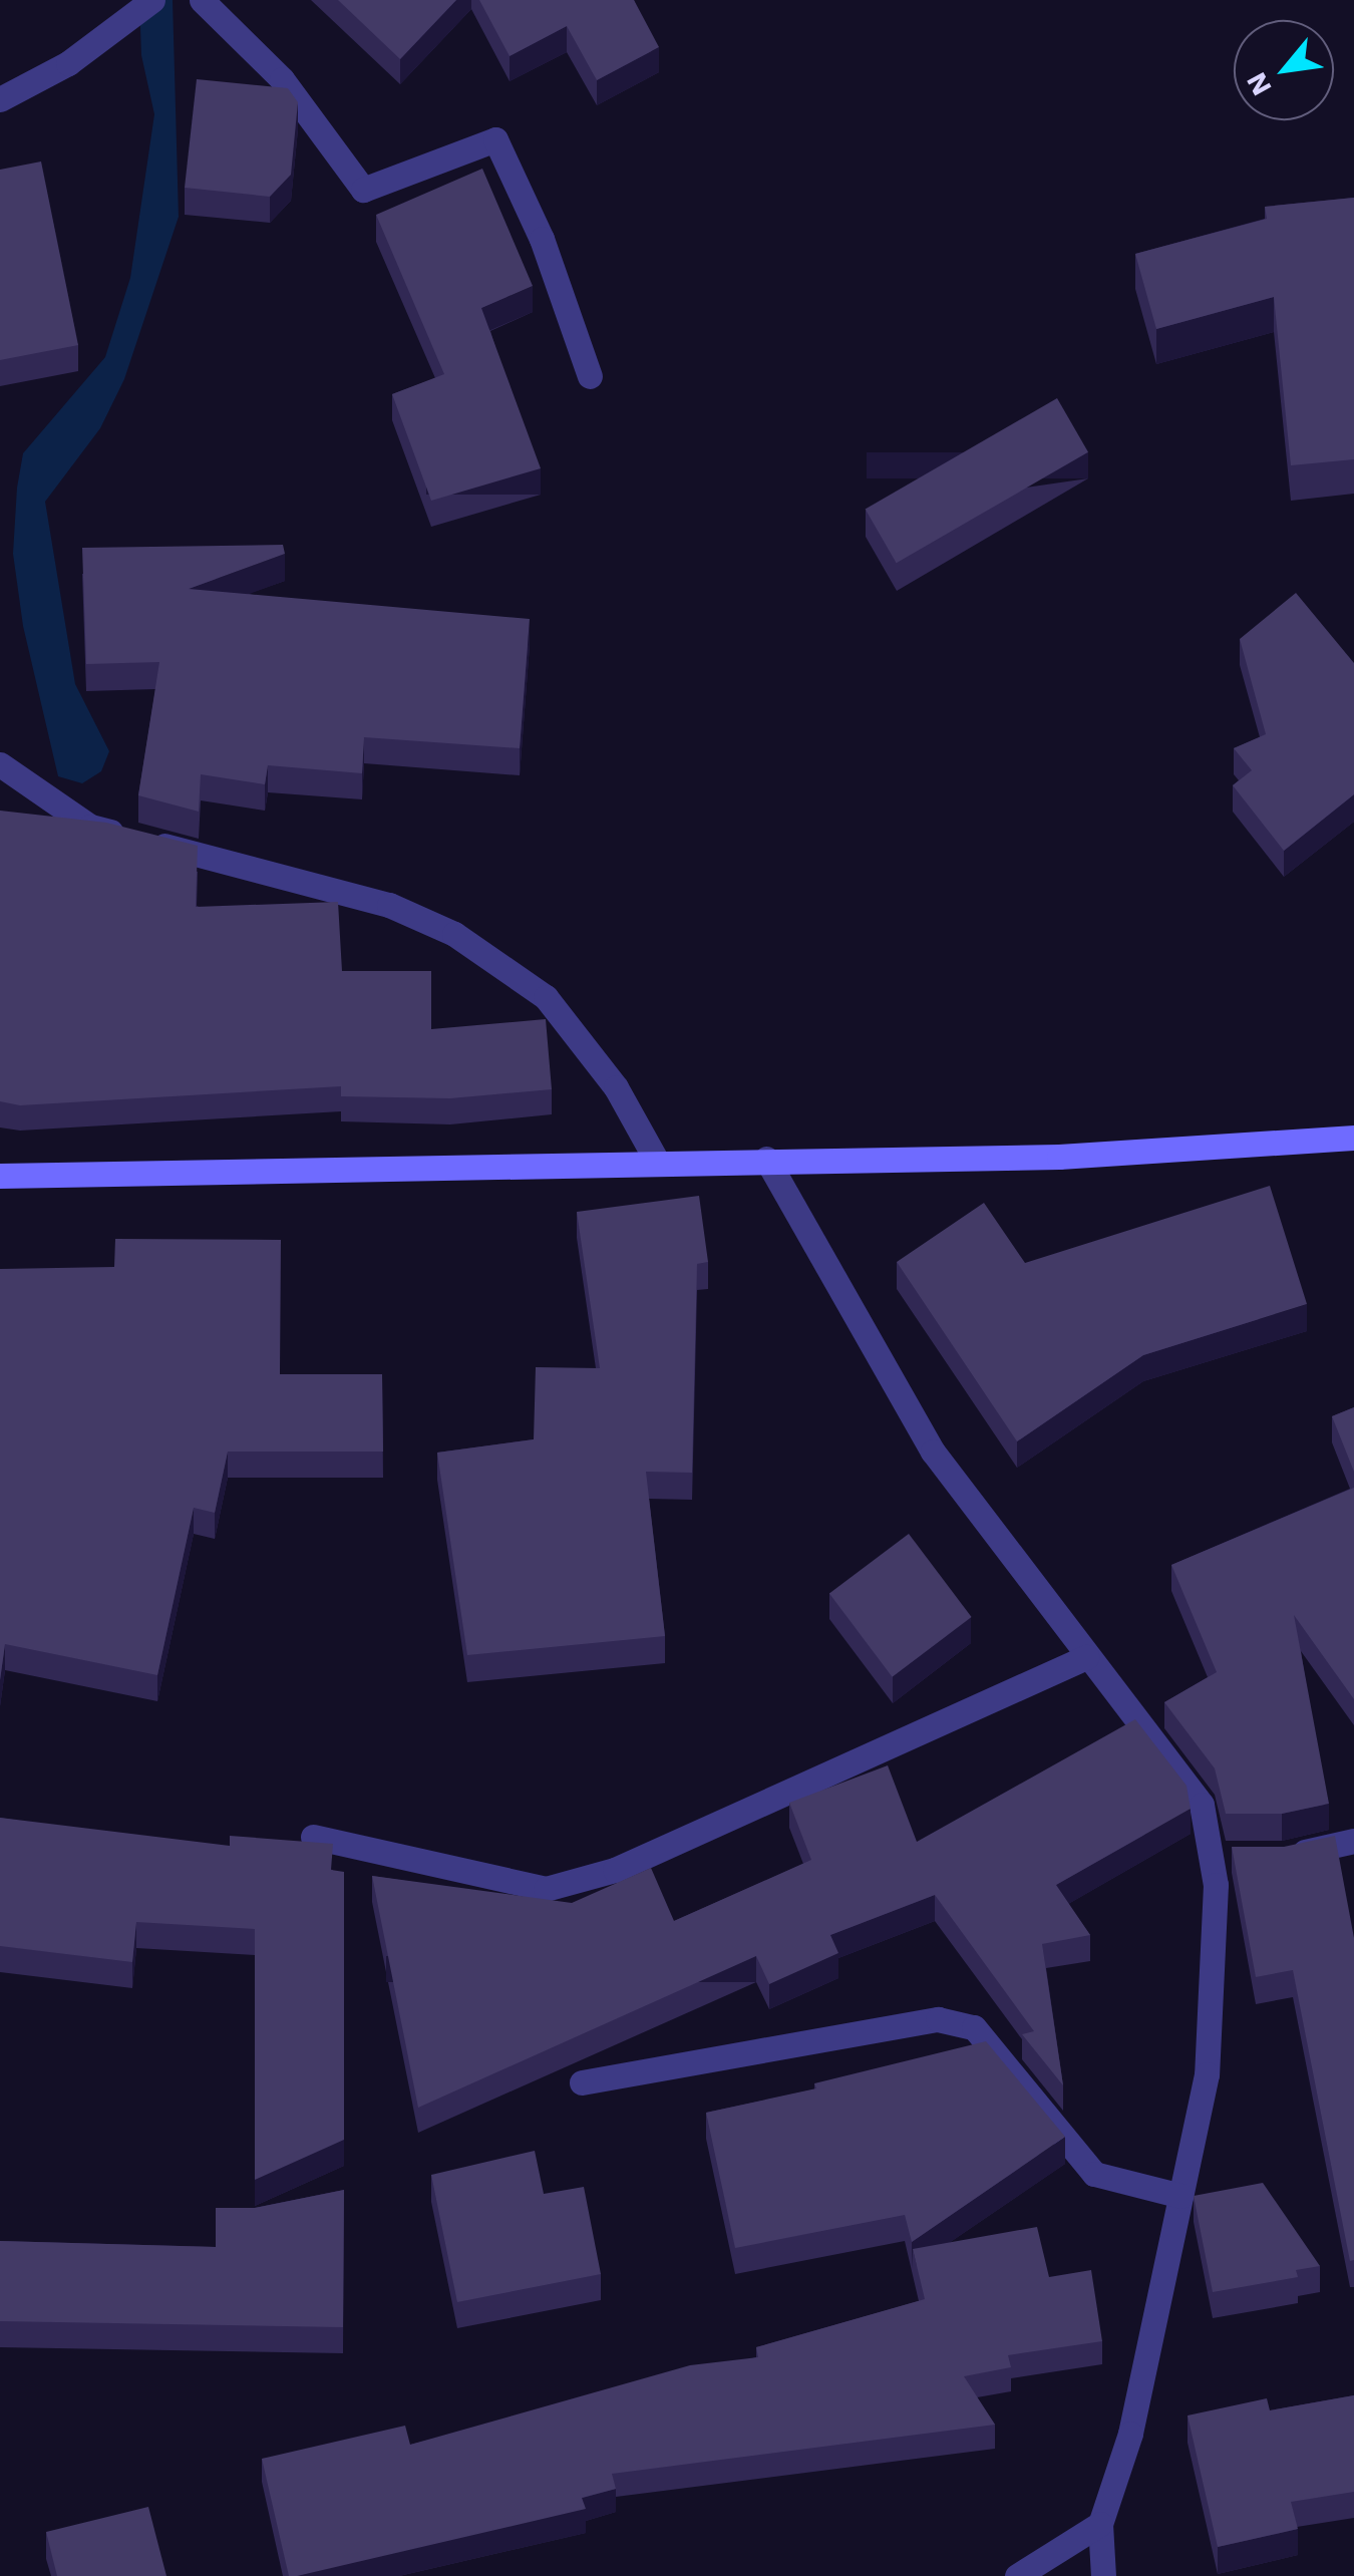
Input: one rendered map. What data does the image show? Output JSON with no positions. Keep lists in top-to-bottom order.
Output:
{
  "north": "bottom left"
}
